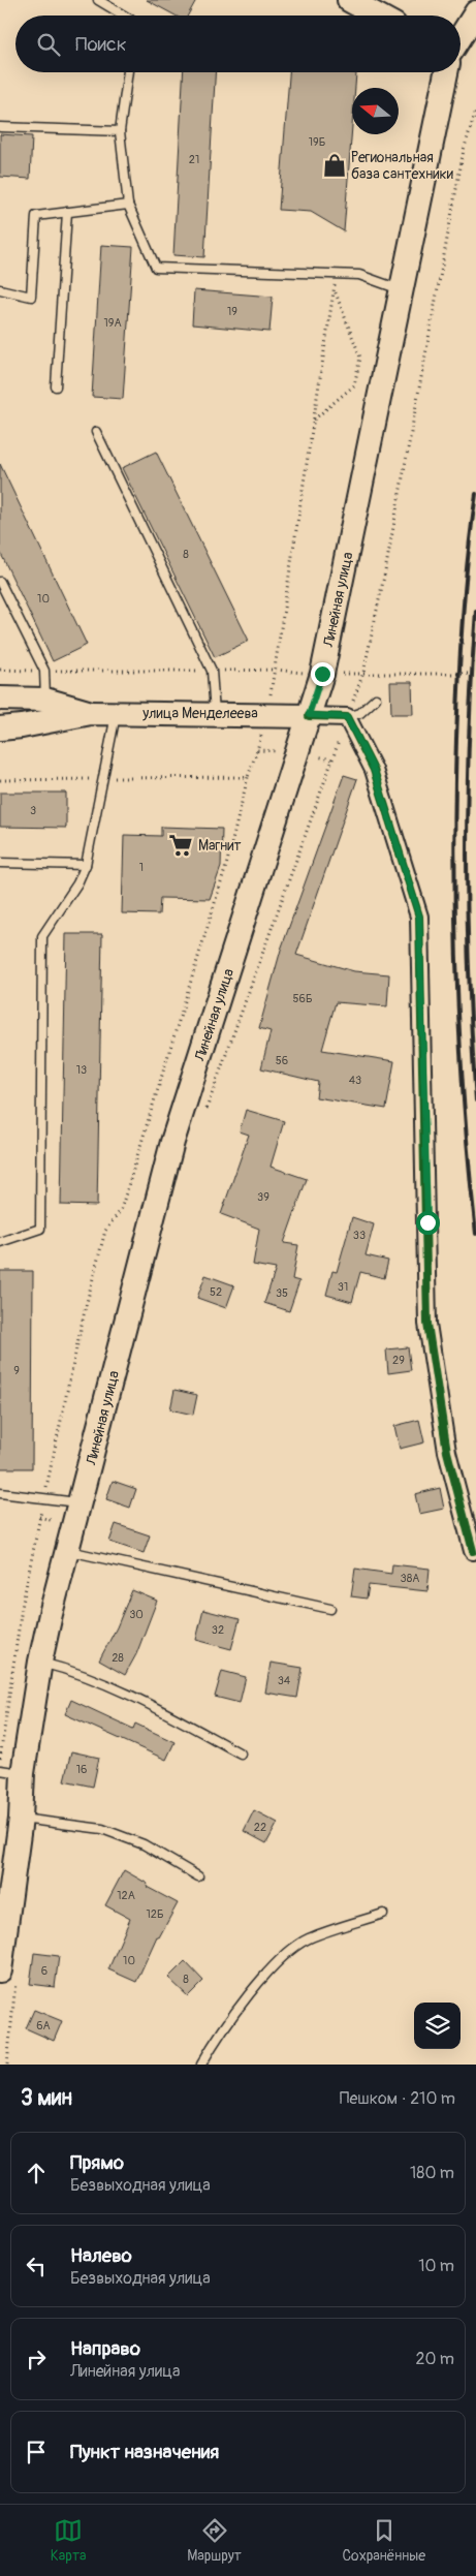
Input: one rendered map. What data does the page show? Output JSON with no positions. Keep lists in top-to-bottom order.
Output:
{
  "streets": {
    "main road": ["Линейная улица", "улица Менделеева"]
  },
  "crossings": [
    ["Линейная улица", "улица Менделеева"]
  ],
  "places": {
    "shop": ["Региональная база сантехники"],
    "supermarket": ["Магнит"]
  },
  "house_numbers": [
    "19Б",
    "21",
    "19",
    "19А",
    "8",
    "10",
    "3",
    "1",
    "56Б",
    "56",
    "13",
    "43",
    "39",
    "33",
    "31",
    "52",
    "35",
    "29",
    "9",
    "38А",
    "30",
    "32",
    "28",
    "34",
    "16",
    "22",
    "12А",
    "12Б",
    "10",
    "6",
    "8",
    "6А"
  ],
  "north": "left",
  "page": {
    "search": "Поиск",
    "heading": ["3 мин", "Пешком · 210 m"],
    "list": [
      ["Прямо", "Безвыходная улица", "180 m"],
      ["Налево", "Безвыходная улица", "10 m"],
      ["Направо", "Линейная улица", "20 m"],
      "Пункт назначения"
    ],
    "nav": ["Карта", "Маршрут", "Сохранённые"]
  }
}
